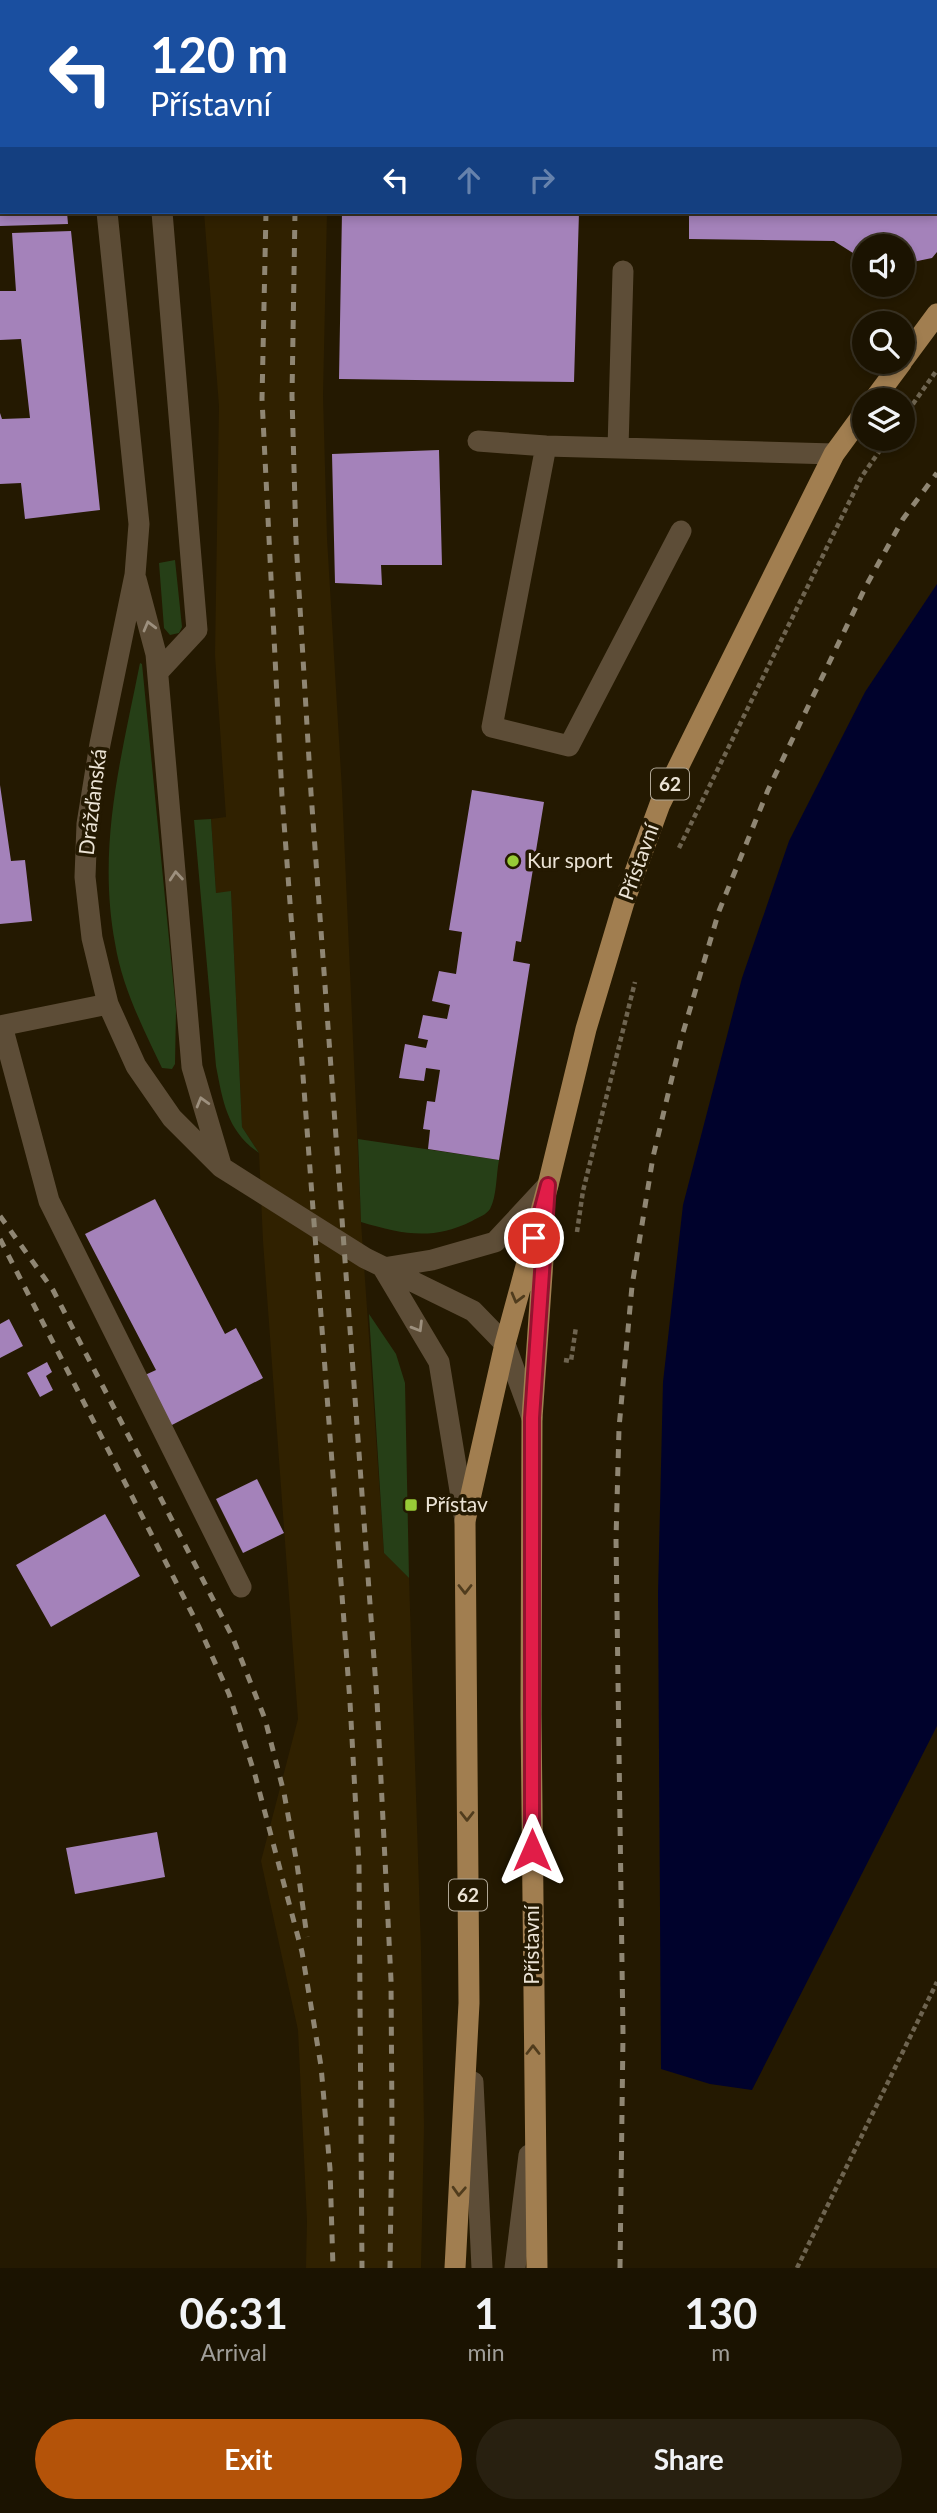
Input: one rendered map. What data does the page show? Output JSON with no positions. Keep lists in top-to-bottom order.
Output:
{
  "streets": {
    "main road": ["62", "Přístavní"],
    "street": ["Drážďanská"]
  },
  "crossings": [
    ["Drážďanská", "Přístavní"]
  ],
  "places": {
    "other": ["Kur sport"],
    "transit": ["Přístav"]
  },
  "page": {
    "turn": ["120 m", "Přístavní"],
    "eta": [
      "06:31",
      "Arrival",
      "1",
      "min",
      "130",
      "m"
    ],
    "buttons": ["Exit", "Share"]
  }
}
